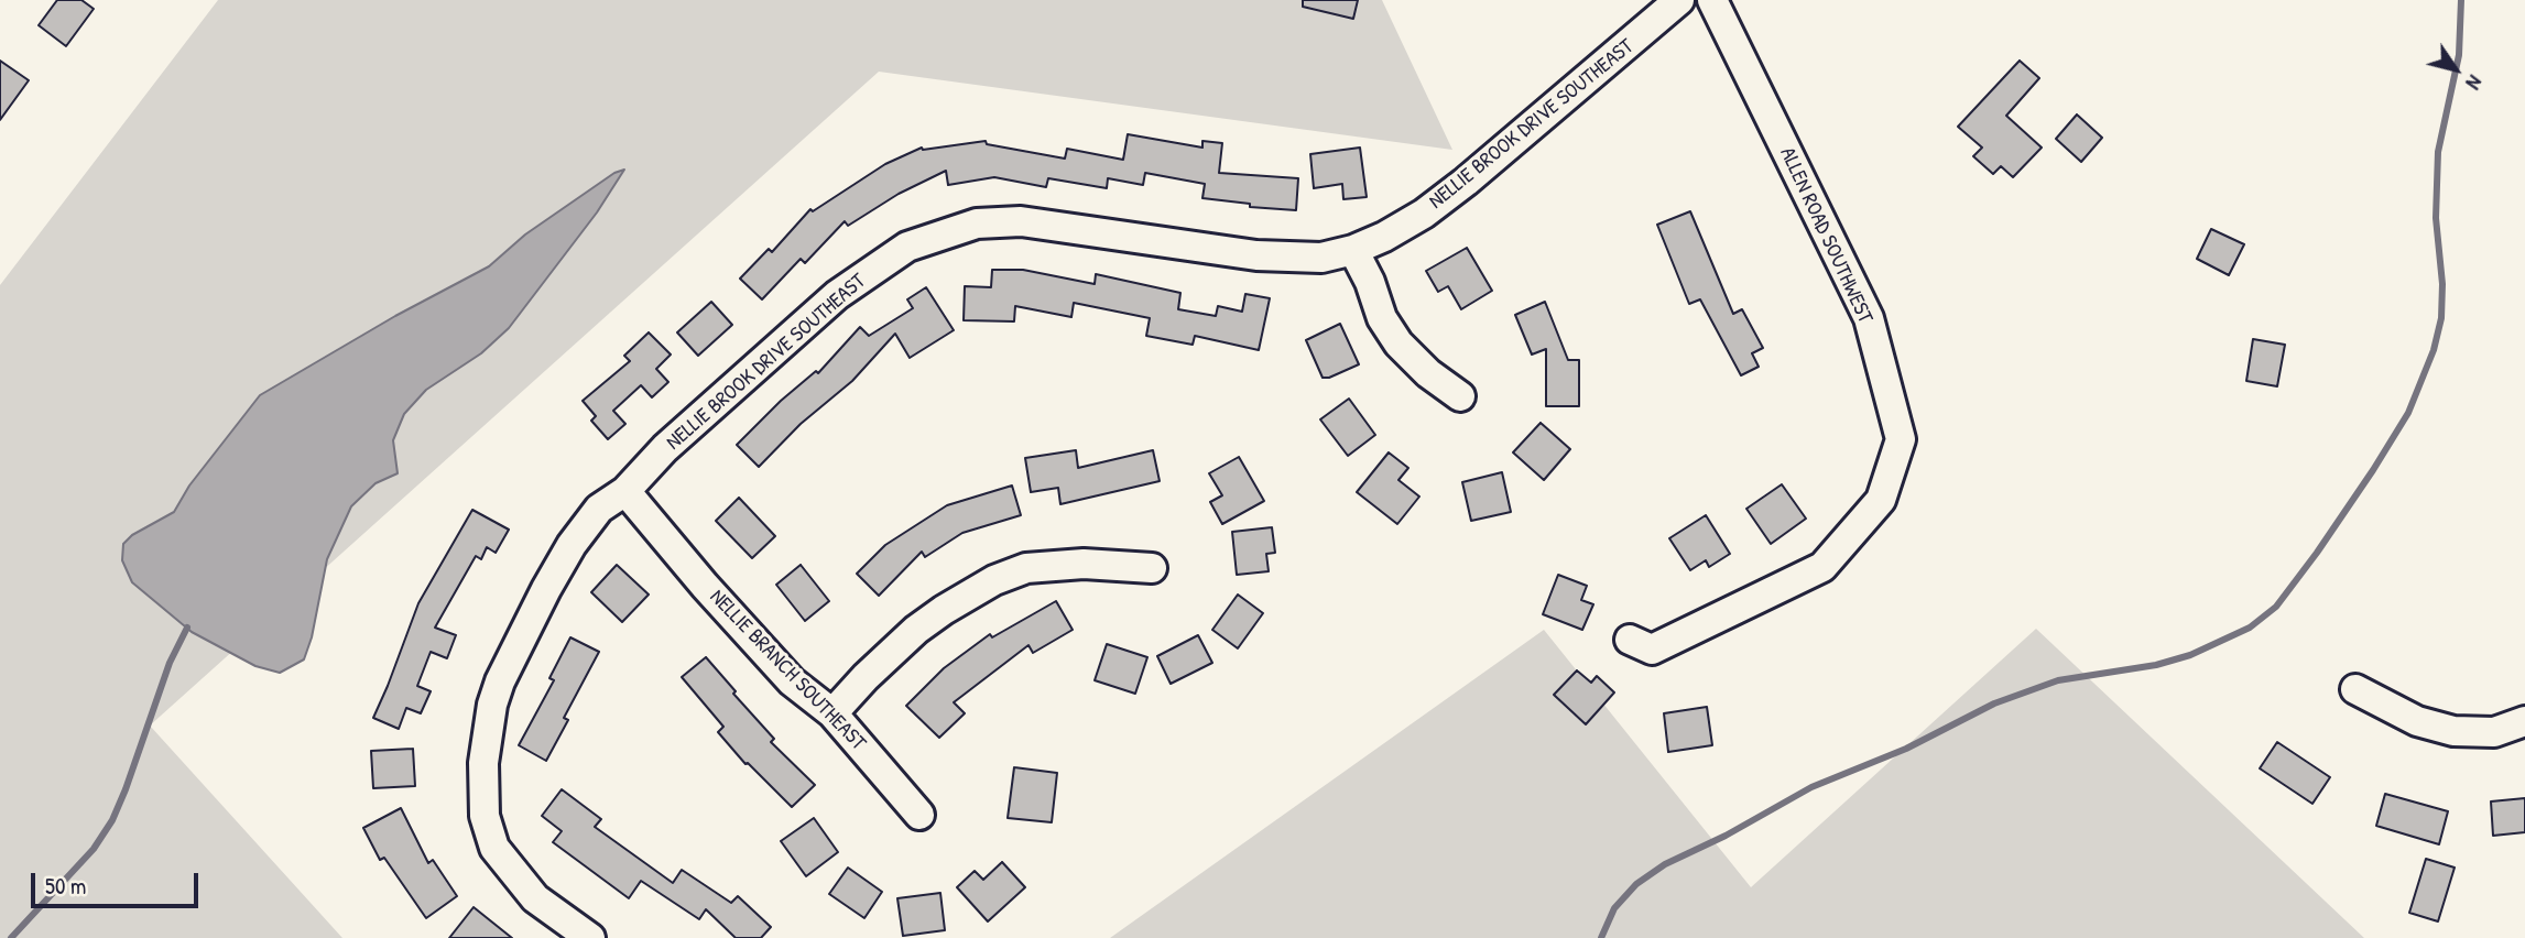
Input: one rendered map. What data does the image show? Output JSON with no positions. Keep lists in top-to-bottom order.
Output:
{
  "streets": {
    "street": ["NELLIE BROOK DRIVE SOUTHEAST", "ALLEN ROAD SOUTHWEST", "NELLIE BRANCH SOUTHEAST"]
  },
  "crossings": [
    ["NELLIE BROOK DRIVE SOUTHEAST", "NELLIE BRANCH SOUTHEAST"]
  ],
  "scale_bar": "50 m",
  "north": "bottom right"
}
